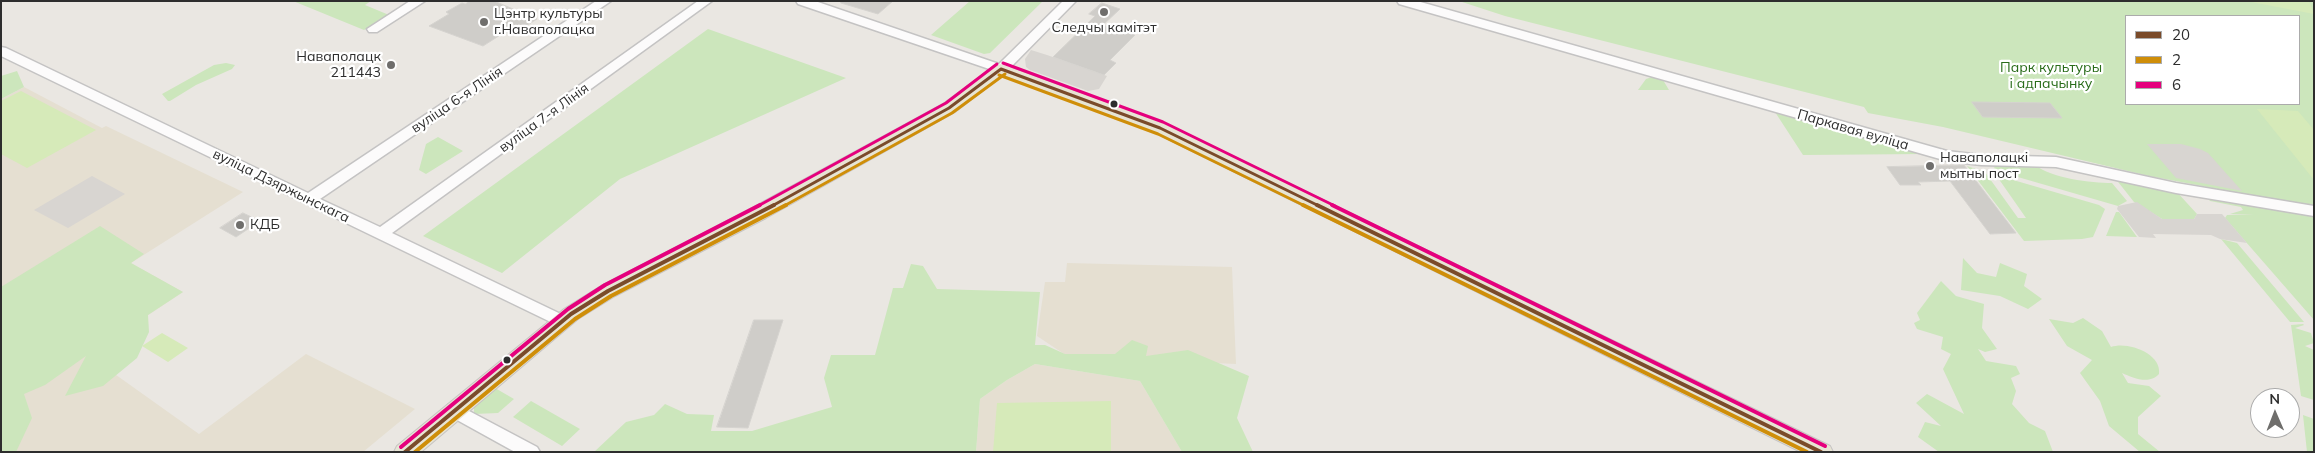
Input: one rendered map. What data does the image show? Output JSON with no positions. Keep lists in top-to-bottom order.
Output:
{
  "streets": {
    "street": [
      "вуліца 6-я Лінія",
      "вуліца 7-я Лінія",
      "Паркавая вуліца",
      "вуліца Дзяржынскага"
    ]
  },
  "crossings": [
    ["вуліца 6-я Лінія", "вуліца Дзяржынскага"],
    ["вуліца 7-я Лінія", "вуліца Дзяржынскага"]
  ],
  "parks": ["Парк культуры і адпачынку"],
  "places": [
    "Следчы камітэт",
    "Цэнтр культуры г.Наваполацка",
    "Наваполацк 211443",
    "Наваполацкі мытны пост",
    "КДБ"
  ],
  "lines": ["transit line 6", "transit line 20", "transit line 2"],
  "legend": ["20", "2", "6"],
  "north": "top"
}
